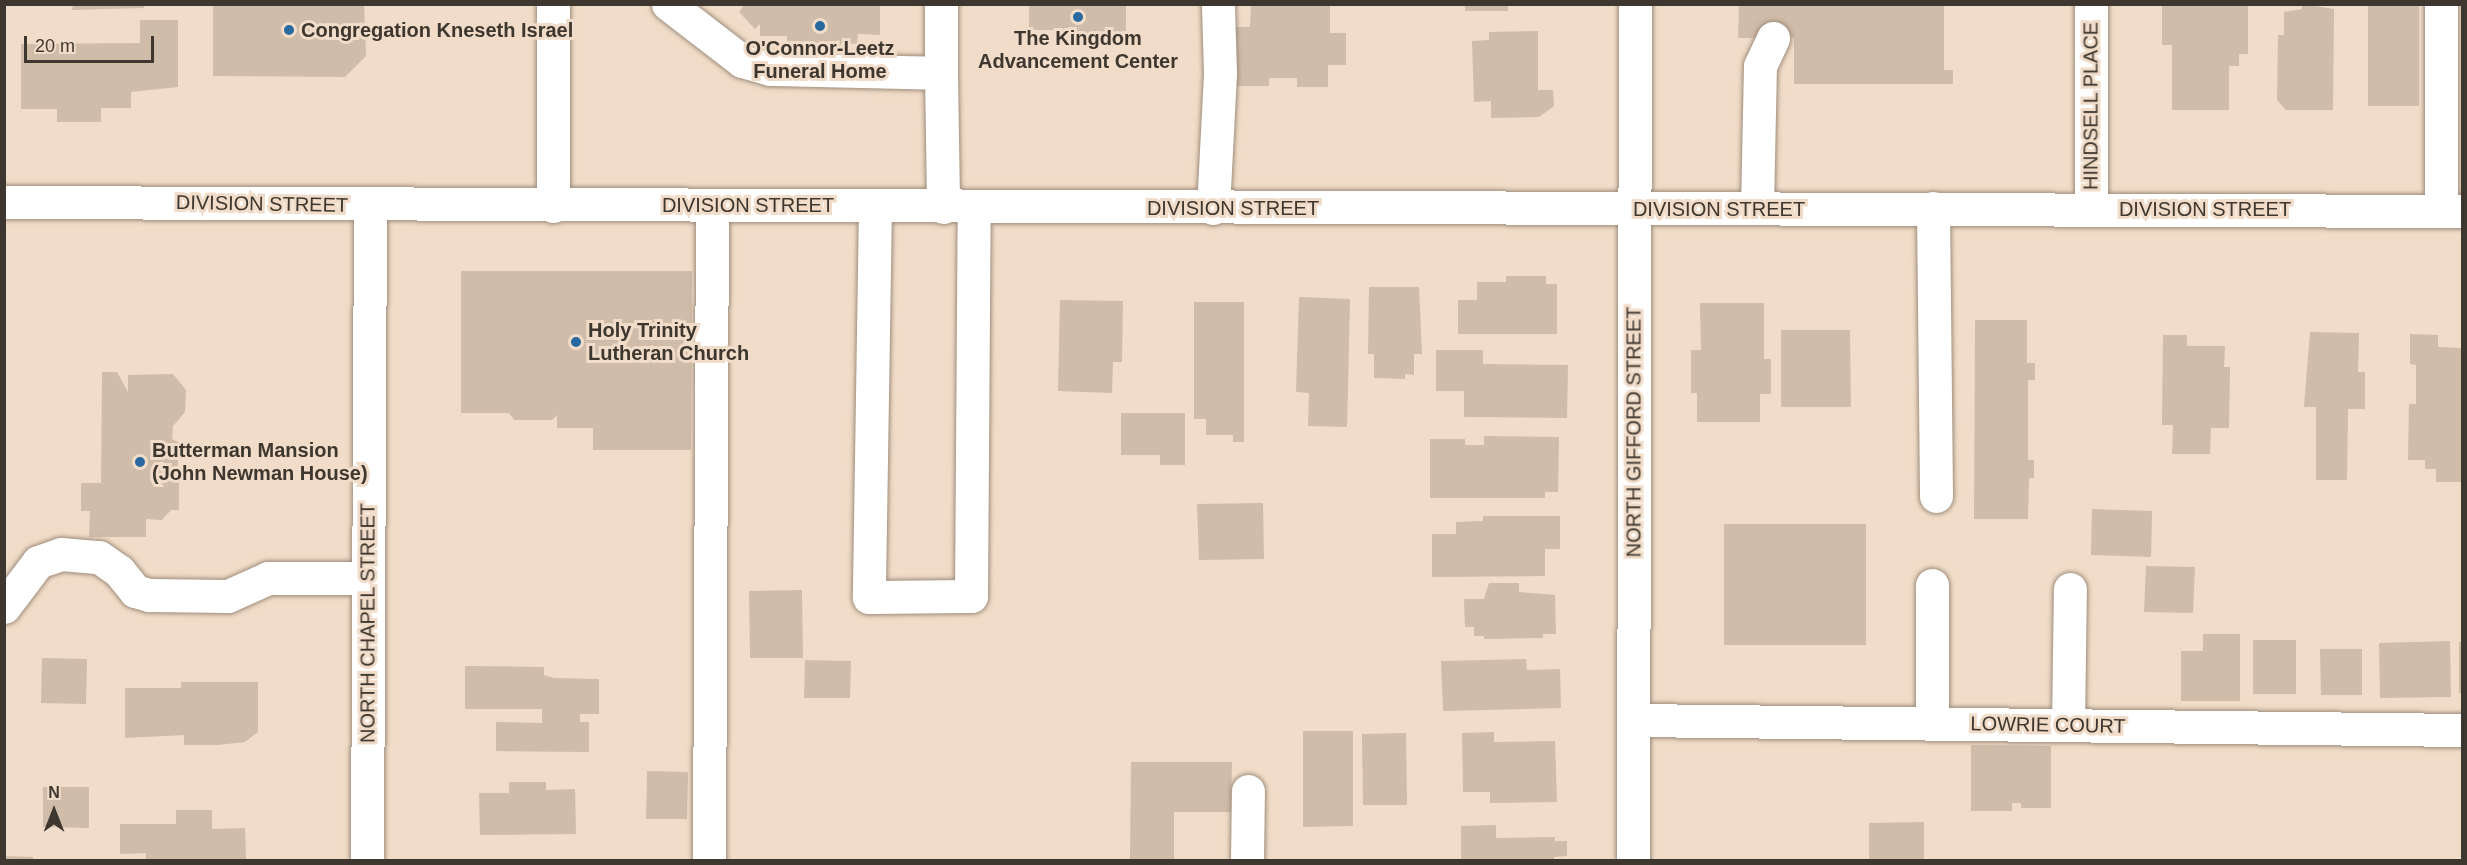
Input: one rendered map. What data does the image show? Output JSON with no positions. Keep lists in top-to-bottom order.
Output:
{
  "streets": {
    "street": [
      "HINDSELL PLACE",
      "DIVISION STREET",
      "NORTH GIFFORD STREET",
      "NORTH CHAPEL STREET",
      "LOWRIE COURT"
    ]
  },
  "crossings": [
    ["HINDSELL PLACE", "DIVISION STREET"],
    ["DIVISION STREET", "NORTH GIFFORD STREET"],
    ["DIVISION STREET", "NORTH CHAPEL STREET"],
    ["NORTH GIFFORD STREET", "LOWRIE COURT"]
  ],
  "places": [
    "The Kingdom Advancement Center",
    "O'Connor-Leetz Funeral Home",
    "Congregation Kneseth Israel",
    "Holy Trinity Lutheran Church",
    "Butterman Mansion (John Newman House)"
  ],
  "scale_bar": "20 m",
  "north": "top"
}
